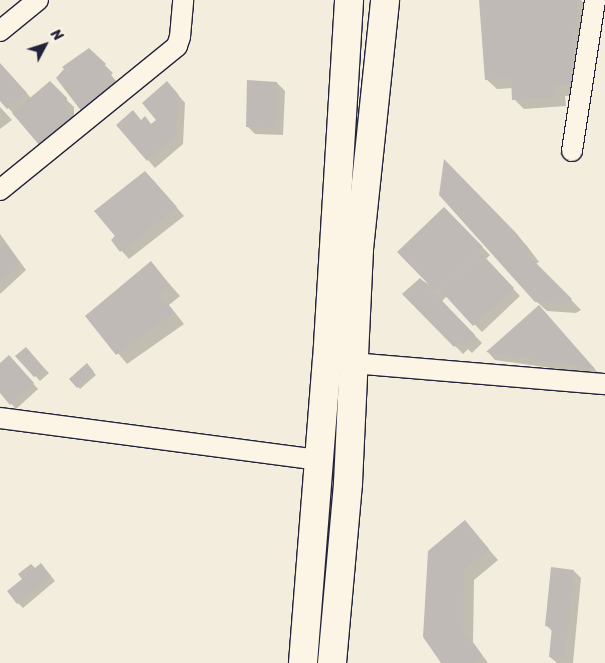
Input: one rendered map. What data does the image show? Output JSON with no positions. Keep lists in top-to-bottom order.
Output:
{
  "north": "top right"
}
